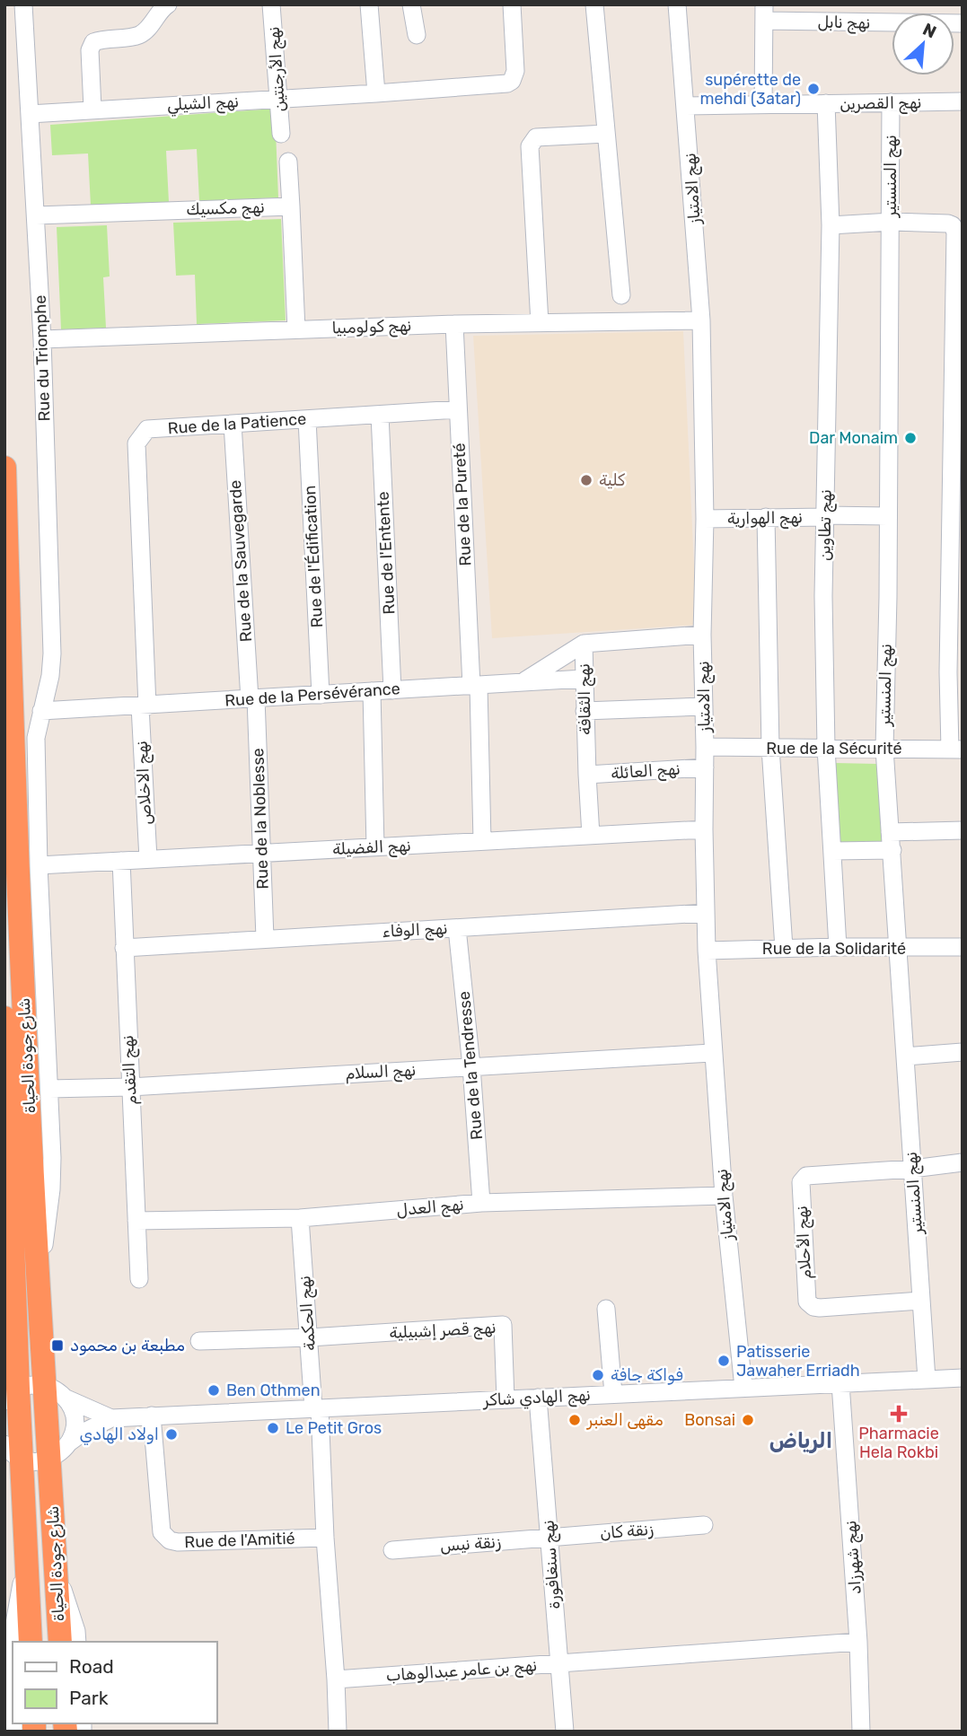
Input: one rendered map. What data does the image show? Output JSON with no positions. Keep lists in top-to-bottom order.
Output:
{
  "streets": {
    "highway": ["شارع جودة الحياة"],
    "street": [
      "نهج نابل",
      "نهج الأرجنتين",
      "نهج الشيلي",
      "نهج القصرين",
      "نهج المنستير",
      "نهج الامتياز",
      "نهج مكسيك",
      "نهج كولومبيا",
      "Rue du Triomphe",
      "Rue de la Patience",
      "Rue de la Pureté",
      "نهج الهوارية",
      "نهج تطاوين",
      "Rue de l'Entente",
      "Rue de l'Édification",
      "Rue de la Sauvegarde",
      "Rue de la Persévérance",
      "نهج الثقافة",
      "Rue de la Sécurité",
      "نهج العائلة",
      "نهج الاخلاص",
      "Rue de la Noblesse",
      "نهج الفضيلة",
      "نهج الوفاء",
      "Rue de la Solidarité",
      "Rue de la Tendresse",
      "نهج التقدم",
      "نهج السلام",
      "نهج العدل",
      "نهج الأحلام",
      "نهج الحكمة",
      "نهج قصر إشبيلية",
      "نهج الهادي شاكر",
      "زنقة كان",
      "Rue de l'Amitié",
      "زنقة نيس",
      "نهج شهرزاد",
      "نهج سنغافورة",
      "نهج بن عامر عبدالوهاب"
    ]
  },
  "crossings": [
    ["نهج الأرجنتين", "نهج الشيلي"],
    ["نهج الشيلي", "Rue du Triomphe"],
    ["نهج القصرين", "نهج المنستير"],
    ["نهج القصرين", "نهج الامتياز"],
    ["نهج القصرين", "نهج تطاوين"],
    ["نهج المنستير", "نهج الهوارية"],
    ["نهج المنستير", "Rue de la Sécurité"],
    ["نهج المنستير", "Rue de la Solidarité"],
    ["نهج المنستير", "نهج الأحلام"],
    ["نهج المنستير", "نهج الهادي شاكر"],
    ["نهج الامتياز", "نهج كولومبيا"],
    ["نهج الامتياز", "نهج الهوارية"],
    ["نهج الامتياز", "نهج الثقافة"],
    ["نهج الامتياز", "Rue de la Sécurité"],
    ["نهج الامتياز", "نهج العائلة"],
    ["نهج الامتياز", "نهج الفضيلة"],
    ["نهج الامتياز", "نهج الوفاء"],
    ["نهج الامتياز", "Rue de la Solidarité"],
    ["نهج الامتياز", "نهج السلام"],
    ["نهج الامتياز", "نهج العدل"],
    ["نهج الامتياز", "نهج الهادي شاكر"],
    ["نهج مكسيك", "Rue du Triomphe"],
    ["نهج كولومبيا", "Rue du Triomphe"],
    ["نهج كولومبيا", "Rue de la Pureté"],
    ["Rue du Triomphe", "Rue de la Persévérance"],
    ["Rue du Triomphe", "نهج الفضيلة"],
    ["Rue du Triomphe", "شارع جودة الحياة"],
    ["Rue du Triomphe", "نهج السلام"],
    ["Rue de la Patience", "Rue de la Pureté"],
    ["Rue de la Patience", "Rue de l'Entente"],
    ["Rue de la Patience", "Rue de l'Édification"],
    ["Rue de la Patience", "Rue de la Sauvegarde"],
    ["Rue de la Patience", "Rue de la Persévérance"],
    ["Rue de la Patience", "نهج الاخلاص"],
    ["Rue de la Pureté", "Rue de la Persévérance"],
    ["Rue de la Pureté", "نهج الفضيلة"],
    ["نهج الهوارية", "نهج تطاوين"],
    ["نهج تطاوين", "Rue de la Sécurité"],
    ["نهج تطاوين", "Rue de la Solidarité"],
    ["Rue de l'Entente", "Rue de la Persévérance"],
    ["Rue de l'Édification", "Rue de la Persévérance"],
    ["Rue de la Sauvegarde", "Rue de la Persévérance"],
    ["Rue de la Sauvegarde", "Rue de la Noblesse"],
    ["Rue de la Persévérance", "نهج الثقافة"],
    ["Rue de la Persévérance", "نهج الاخلاص"],
    ["Rue de la Persévérance", "Rue de la Noblesse"],
    ["نهج الثقافة", "نهج العائلة"],
    ["نهج الثقافة", "نهج الفضيلة"],
    ["نهج الاخلاص", "نهج الفضيلة"],
    ["Rue de la Noblesse", "نهج الفضيلة"],
    ["Rue de la Noblesse", "نهج الوفاء"],
    ["نهج الفضيلة", "نهج التقدم"],
    ["نهج الوفاء", "Rue de la Tendresse"],
    ["نهج الوفاء", "نهج التقدم"],
    ["Rue de la Tendresse", "نهج السلام"],
    ["Rue de la Tendresse", "نهج العدل"],
    ["نهج التقدم", "نهج السلام"],
    ["نهج التقدم", "نهج العدل"],
    ["نهج العدل", "نهج الحكمة"],
    ["نهج الحكمة", "نهج قصر إشبيلية"],
    ["نهج الحكمة", "نهج الهادي شاكر"],
    ["نهج قصر إشبيلية", "نهج الهادي شاكر"],
    ["نهج الهادي شاكر", "Rue de l'Amitié"],
    ["نهج الهادي شاكر", "نهج شهرزاد"],
    ["نهج الهادي شاكر", "نهج سنغافورة"],
    ["زنقة كان", "زنقة نيس"],
    ["زنقة كان", "نهج سنغافورة"],
    ["زنقة نيس", "نهج سنغافورة"],
    ["نهج شهرزاد", "نهج بن عامر عبدالوهاب"],
    ["نهج سنغافورة", "نهج بن عامر عبدالوهاب"]
  ],
  "districts": ["الرياض"],
  "places": {
    "other": [
      "supérette de mehdi (3atar)",
      "Dar Monaim",
      "كلية",
      "Patisserie Jawaher Erriadh",
      "فواكة جافة",
      "Ben Othmen",
      "مقهى العنبر",
      "Bonsai",
      "Le Petit Gros",
      "اولاد الهادي"
    ],
    "transit": ["مطبعة بن محمود"],
    "health": ["Pharmacie Hela Rokbi"]
  },
  "legend": ["Road", "Park"],
  "north": "top right"
}
